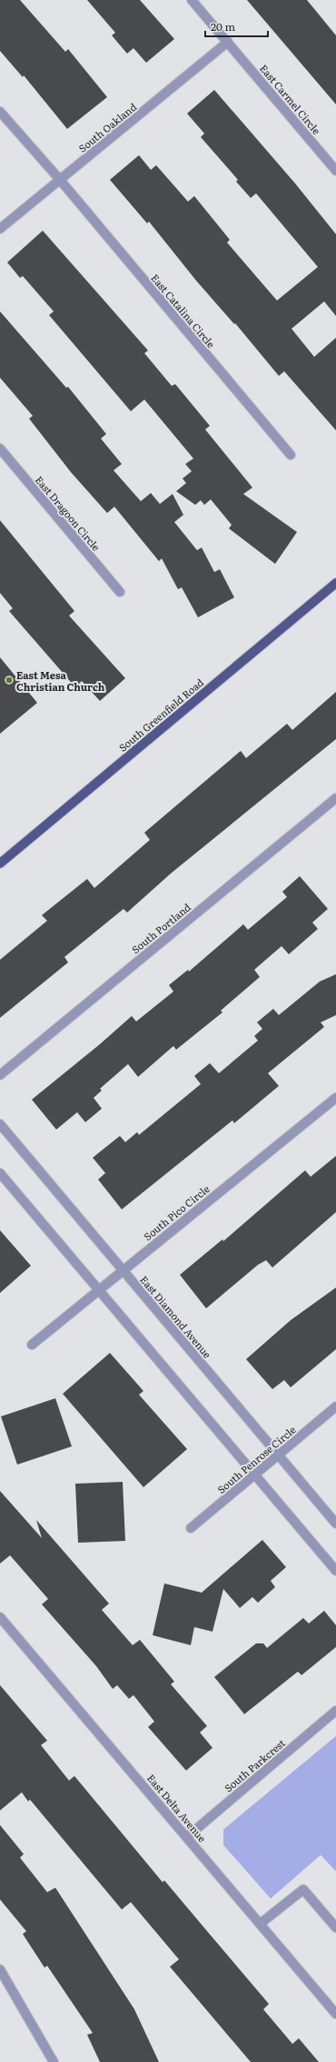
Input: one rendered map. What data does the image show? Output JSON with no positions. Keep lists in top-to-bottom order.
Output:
{
  "streets": {
    "main road": ["South Greenfield Road"],
    "street": [
      "East Carmel Circle",
      "South Oakland",
      "East Catalina Circle",
      "East Dragoon Circle",
      "South Portland",
      "South Pico Circle",
      "East Diamond Avenue",
      "South Penrose Circle",
      "South Parkcrest",
      "East Delta Avenue"
    ]
  },
  "crossings": [
    ["East Carmel Circle", "South Oakland"],
    ["South Oakland", "East Catalina Circle"],
    ["South Pico Circle", "East Diamond Avenue"],
    ["East Diamond Avenue", "South Penrose Circle"],
    ["South Parkcrest", "East Delta Avenue"]
  ],
  "places": ["East Mesa Christian Church"],
  "scale_bar": "20 m"
}
